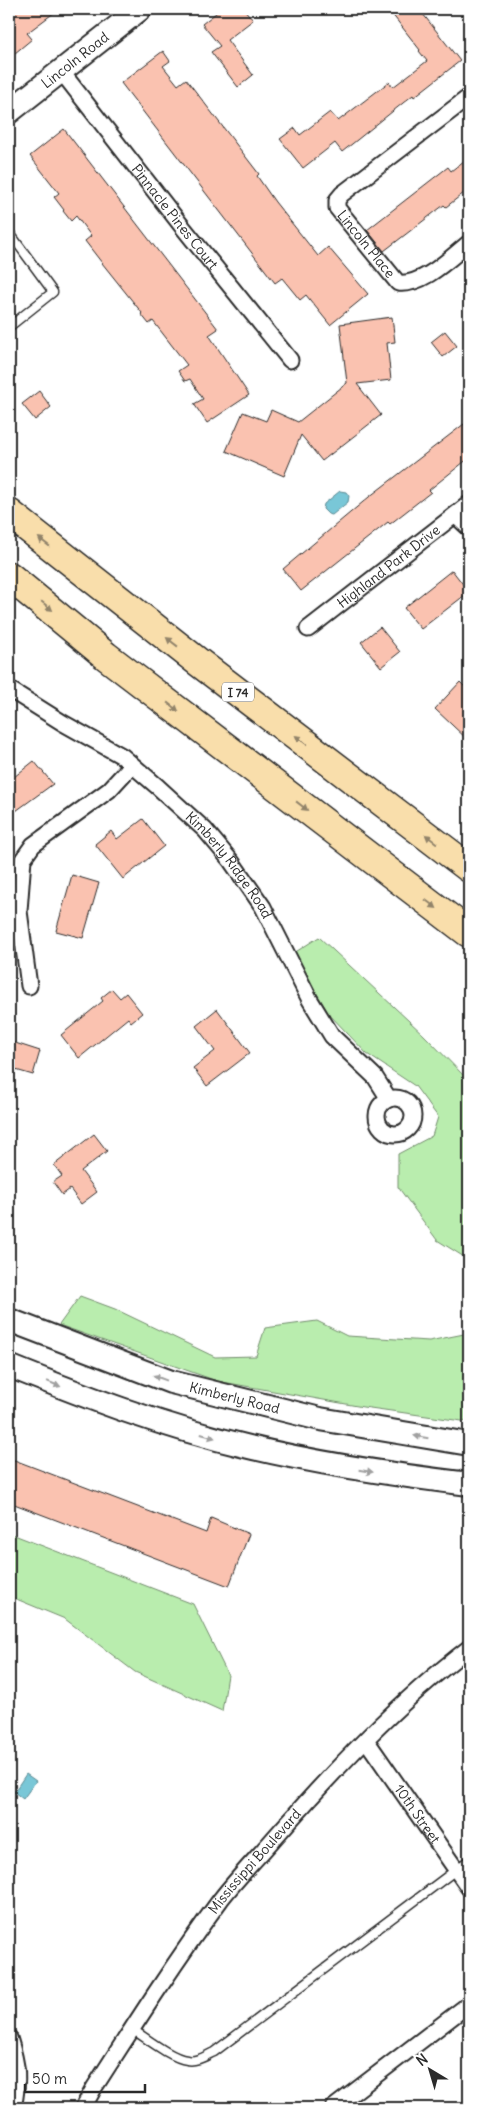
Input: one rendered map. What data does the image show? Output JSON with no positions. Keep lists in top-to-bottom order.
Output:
{
  "streets": {
    "highway": ["I 74"],
    "main road": ["Lincoln Road", "Kimberly Road"],
    "street": [
      "Pinnacle Pines Court",
      "Lincoln Place",
      "Highland Park Drive",
      "Kimberly Ridge Road",
      "10th Street",
      "Mississippi Boulevard"
    ]
  },
  "crossings": [
    ["Lincoln Road", "Pinnacle Pines Court"],
    ["10th Street", "Mississippi Boulevard"]
  ],
  "scale_bar": "50 m",
  "north": "top left"
}
